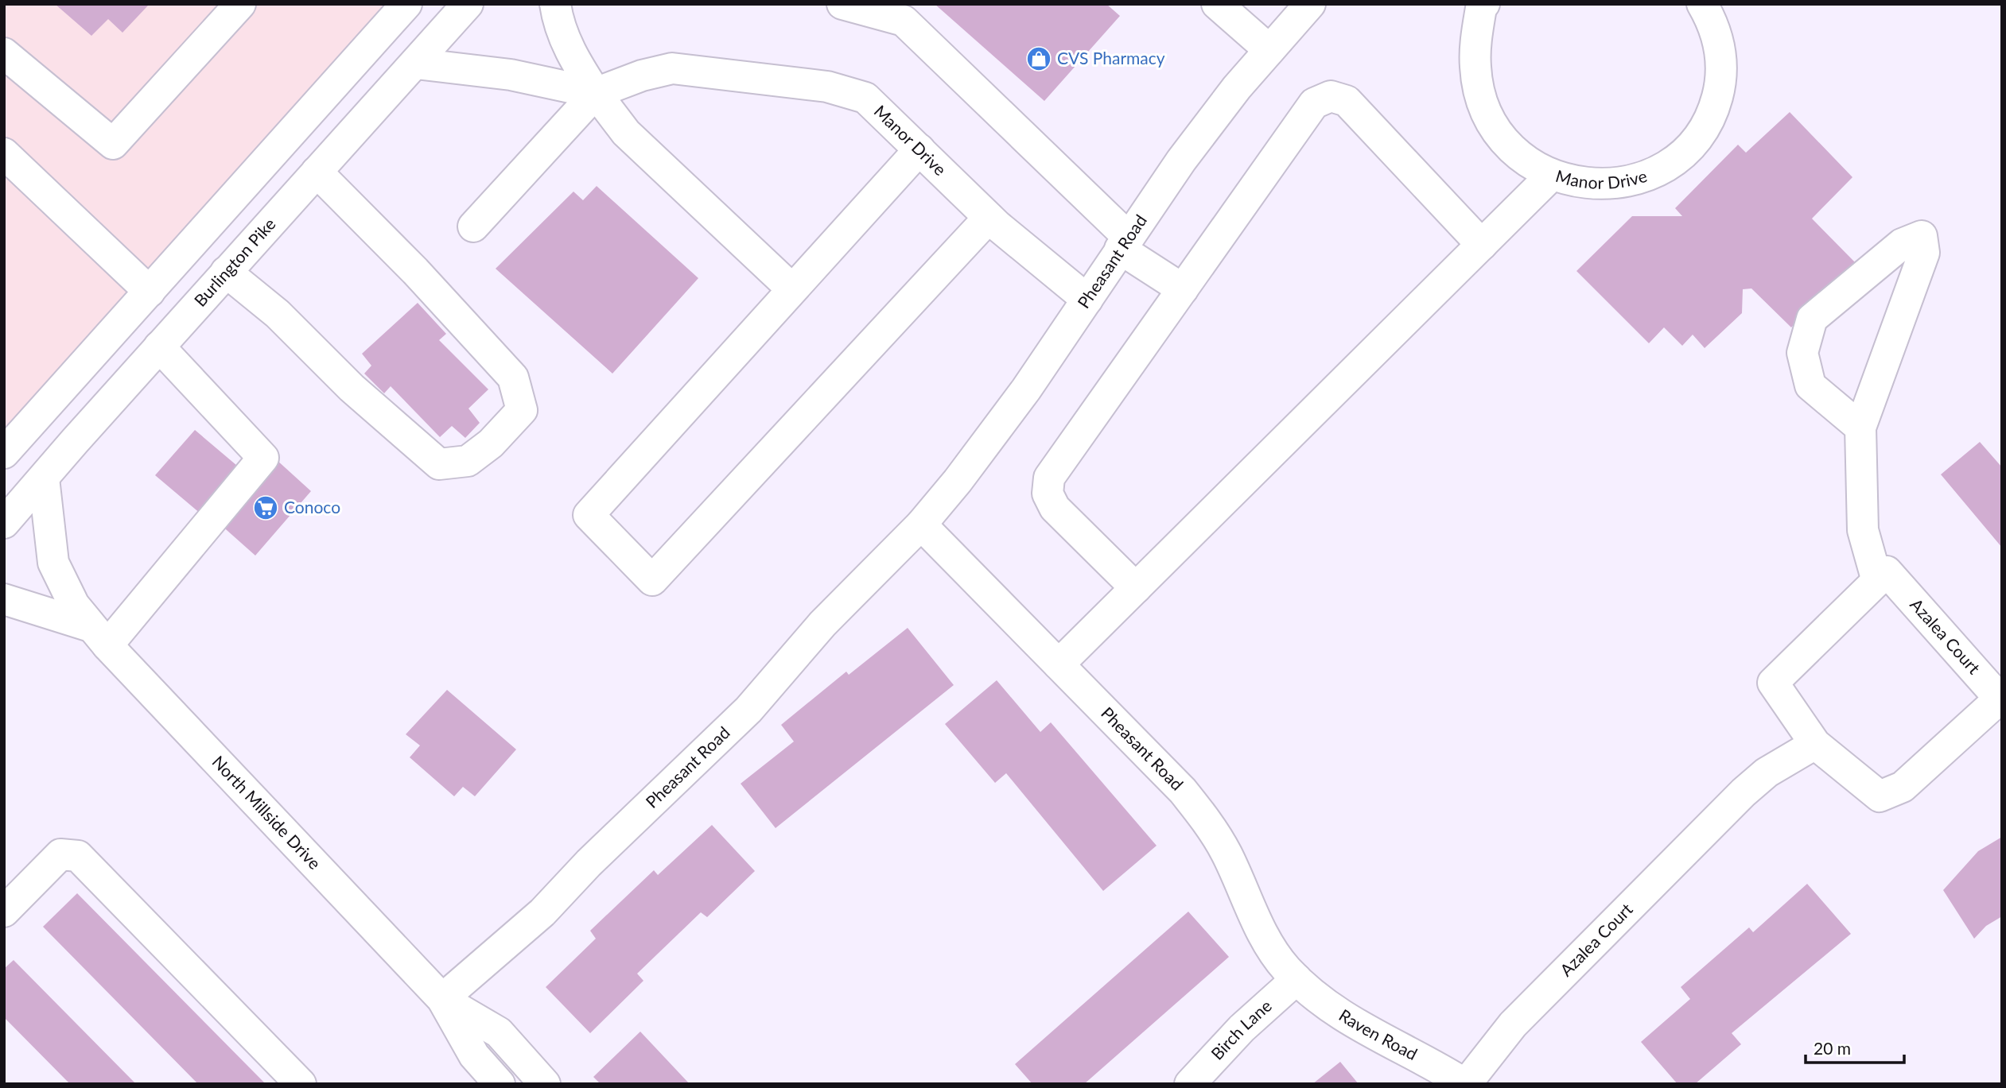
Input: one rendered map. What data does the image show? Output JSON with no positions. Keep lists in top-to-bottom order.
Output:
{
  "streets": {
    "main road": [
      "Manor Drive",
      "Pheasant Road",
      "Burlington Pike",
      "Azalea Court",
      "North Millside Drive",
      "Birch Lane",
      "Raven Road"
    ]
  },
  "crossings": [
    ["Manor Drive", "Pheasant Road"],
    ["Pheasant Road", "North Millside Drive"],
    ["Pheasant Road", "Birch Lane"],
    ["Pheasant Road", "Raven Road"],
    ["Burlington Pike", "North Millside Drive"],
    ["Azalea Court", "Raven Road"],
    ["Birch Lane", "Raven Road"]
  ],
  "places": {
    "shop": ["CVS Pharmacy"],
    "supermarket": ["Conoco"]
  },
  "scale_bar": "20 m"
}
